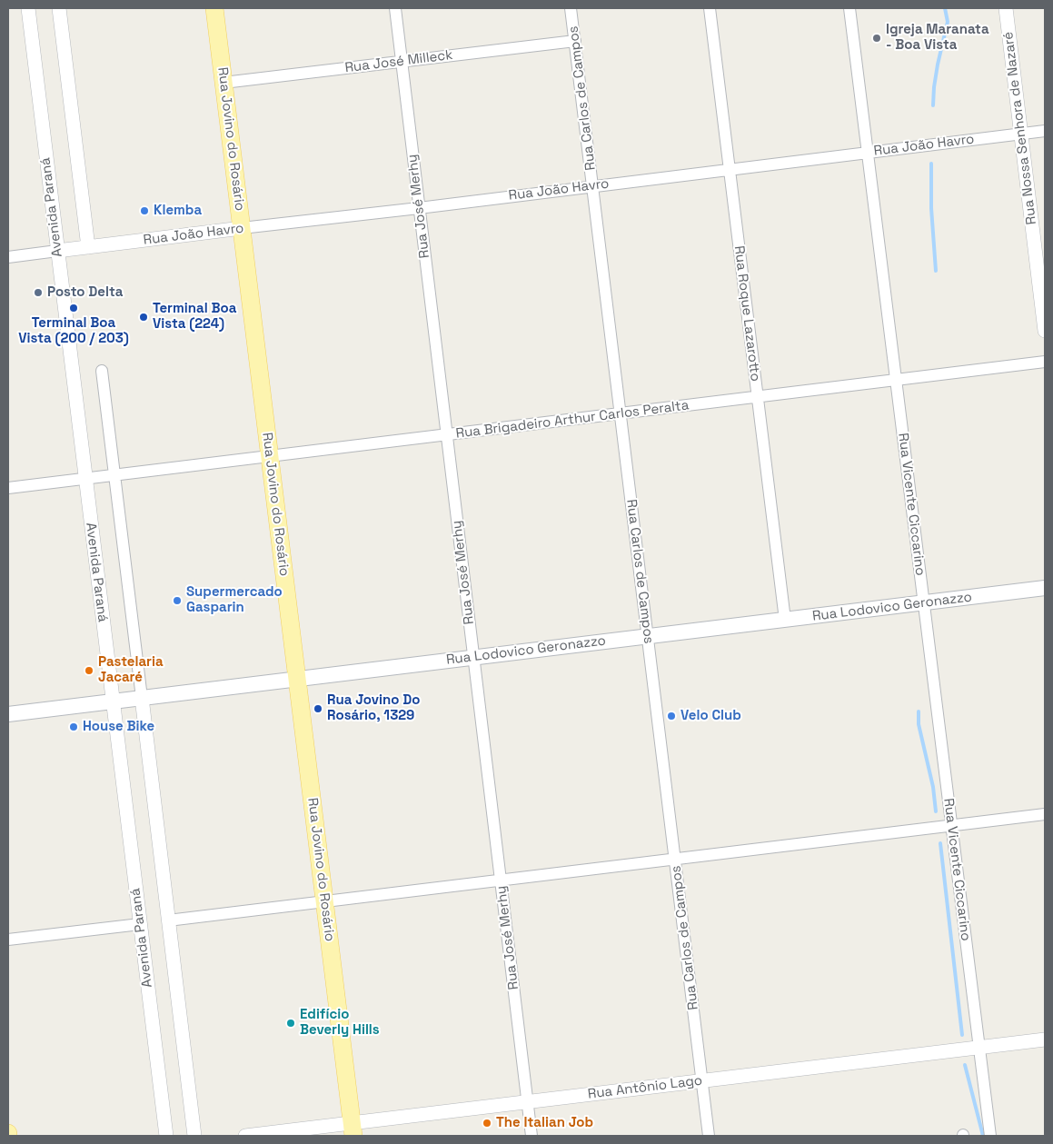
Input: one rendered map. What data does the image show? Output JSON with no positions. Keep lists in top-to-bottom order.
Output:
{
  "streets": {
    "main road": ["Rua Jovino do Rosário", "Rua Lodovico Geronazzo"],
    "street": [
      "Rua José Milleck",
      "Rua Carlos de Campos",
      "Rua Nossa Senhora de Nazaré",
      "Rua João Havro",
      "Rua José Merhy",
      "Avenida Paraná",
      "Rua Roque Lazarotto",
      "Rua Brigadeiro Arthur Carlos Peralta",
      "Rua Vicente Ciccarino",
      "Rua Antônio Lago"
    ]
  },
  "crossings": [
    ["Rua José Milleck", "Rua Carlos de Campos"],
    ["Rua José Milleck", "Rua Jovino do Rosário"],
    ["Rua José Milleck", "Rua José Merhy"],
    ["Rua Carlos de Campos", "Rua João Havro"],
    ["Rua Carlos de Campos", "Rua Brigadeiro Arthur Carlos Peralta"],
    ["Rua Carlos de Campos", "Rua Lodovico Geronazzo"],
    ["Rua Carlos de Campos", "Rua Antônio Lago"],
    ["Rua Nossa Senhora de Nazaré", "Rua João Havro"],
    ["Rua Jovino do Rosário", "Rua João Havro"],
    ["Rua Jovino do Rosário", "Rua Brigadeiro Arthur Carlos Peralta"],
    ["Rua Jovino do Rosário", "Rua Lodovico Geronazzo"],
    ["Rua Jovino do Rosário", "Rua Antônio Lago"],
    ["Rua João Havro", "Rua José Merhy"],
    ["Rua João Havro", "Avenida Paraná"],
    ["Rua João Havro", "Rua Roque Lazarotto"],
    ["Rua João Havro", "Rua Vicente Ciccarino"],
    ["Rua José Merhy", "Rua Brigadeiro Arthur Carlos Peralta"],
    ["Rua José Merhy", "Rua Lodovico Geronazzo"],
    ["Rua José Merhy", "Rua Antônio Lago"],
    ["Avenida Paraná", "Rua Brigadeiro Arthur Carlos Peralta"],
    ["Avenida Paraná", "Rua Lodovico Geronazzo"],
    ["Rua Roque Lazarotto", "Rua Brigadeiro Arthur Carlos Peralta"],
    ["Rua Roque Lazarotto", "Rua Lodovico Geronazzo"],
    ["Rua Brigadeiro Arthur Carlos Peralta", "Rua Vicente Ciccarino"],
    ["Rua Vicente Ciccarino", "Rua Lodovico Geronazzo"],
    ["Rua Vicente Ciccarino", "Rua Antônio Lago"]
  ],
  "places": [
    "Igreja Maranata - Boa Vista",
    "Klemba",
    "Posto Delta",
    "Terminal Boa Vista (200 / 203)",
    "Terminal Boa Vista (224)",
    "Supermercado Gasparin",
    "Pastelaria Jacaré",
    "Rua Jovino Do Rosário, 1329",
    "Velo Club",
    "House Bike",
    "Edifício Beverly Hills",
    "The Italian Job"
  ]
}
